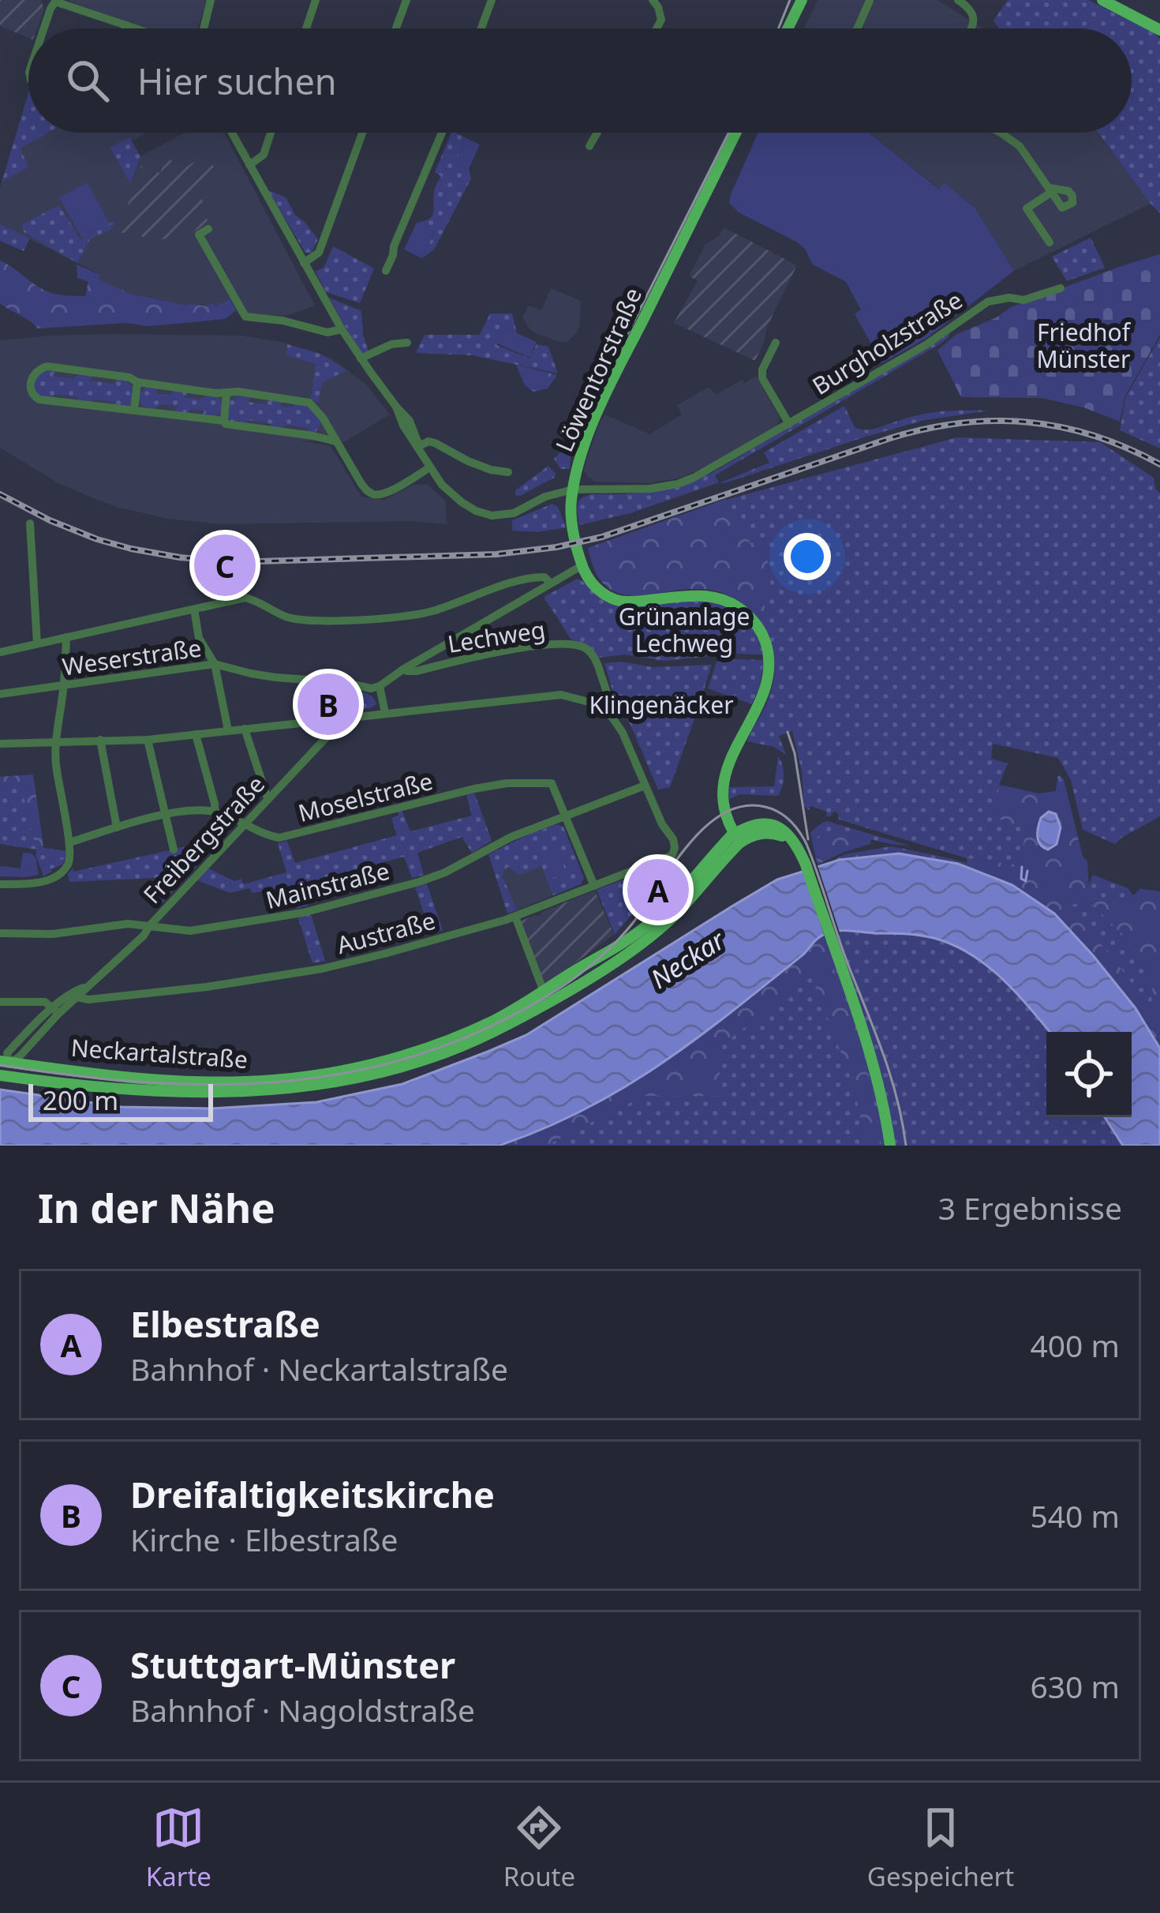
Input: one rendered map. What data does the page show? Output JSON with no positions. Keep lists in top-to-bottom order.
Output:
{
  "streets": {
    "main road": ["Löwentorstraße", "Neckartalstraße"],
    "street": [
      "Burgholzstraße",
      "Lechweg",
      "Weserstraße",
      "Moselstraße",
      "Freibergstraße",
      "Mainstraße",
      "Austraße"
    ]
  },
  "crossings": [
    ["Burgholzstraße", "Löwentorstraße"],
    ["Moselstraße", "Freibergstraße"],
    ["Moselstraße", "Mainstraße"],
    ["Moselstraße", "Austraße"],
    ["Freibergstraße", "Mainstraße"],
    ["Freibergstraße", "Austraße"],
    ["Freibergstraße", "Neckartalstraße"],
    ["Mainstraße", "Austraße"]
  ],
  "water": ["Neckar"],
  "parks": ["Friedhof Münster", "Grünanlage Lechweg", "Klingenäcker"],
  "scale_bar": "200 m",
  "page": {
    "search": "Hier suchen",
    "pins": ["C", "B", "A"],
    "scale": "200 m",
    "heading": ["In der Nähe", "3 Ergebnisse"],
    "list": [
      {
        "mark": "A",
        "name": "Elbestraße",
        "note": "Bahnhof · Neckartalstraße",
        "value": "400 m"
      },
      {
        "mark": "B",
        "name": "Dreifaltigkeitskirche",
        "note": "Kirche · Elbestraße",
        "value": "540 m"
      },
      {
        "mark": "C",
        "name": "Stuttgart-Münster",
        "note": "Bahnhof · Nagoldstraße",
        "value": "630 m"
      }
    ],
    "nav": ["Karte", "Route", "Gespeichert"]
  }
}
